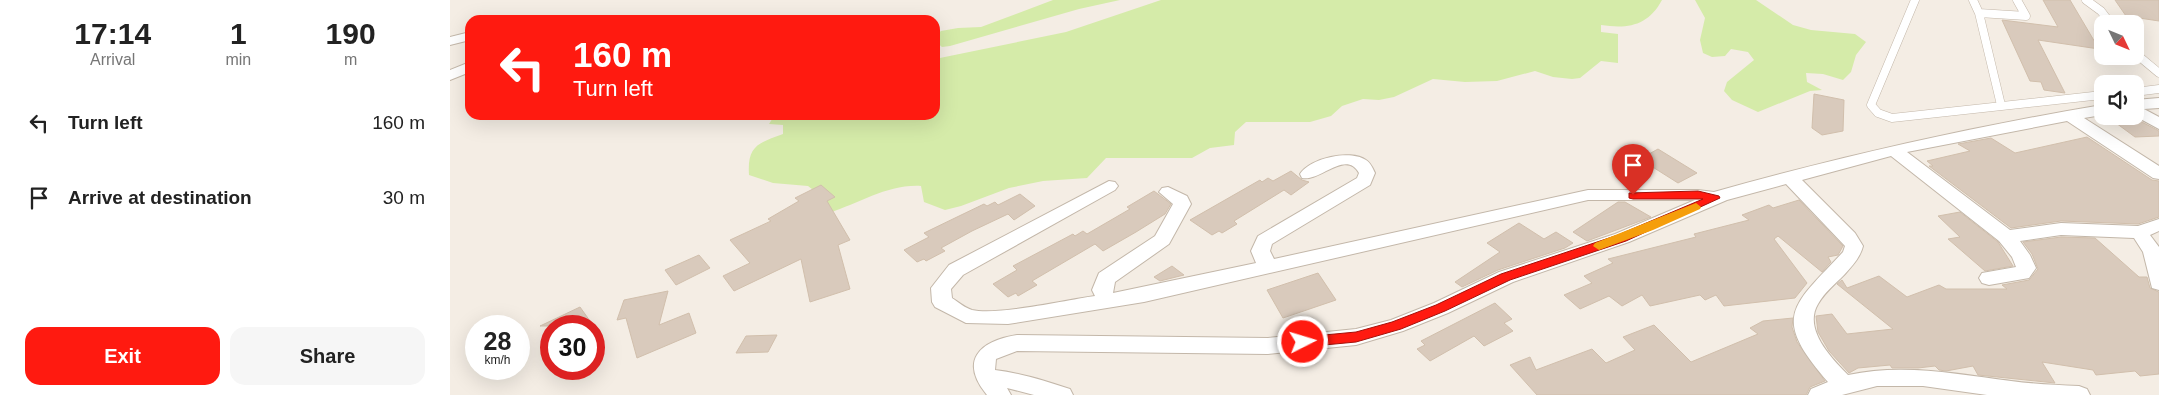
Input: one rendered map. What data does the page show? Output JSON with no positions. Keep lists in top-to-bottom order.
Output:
{
  "north": "bottom right",
  "page": {
    "eta": [
      "17:14",
      "Arrival",
      "1",
      "min",
      "190",
      "m"
    ],
    "turn": ["160 m", "Turn left"],
    "list": [
      {
        "name": "Turn left",
        "value": "160 m"
      },
      {
        "name": "Arrive at destination",
        "value": "30 m"
      }
    ],
    "speed": "28 km/h",
    "limit": "30",
    "buttons": ["Exit", "Share"]
  }
}
